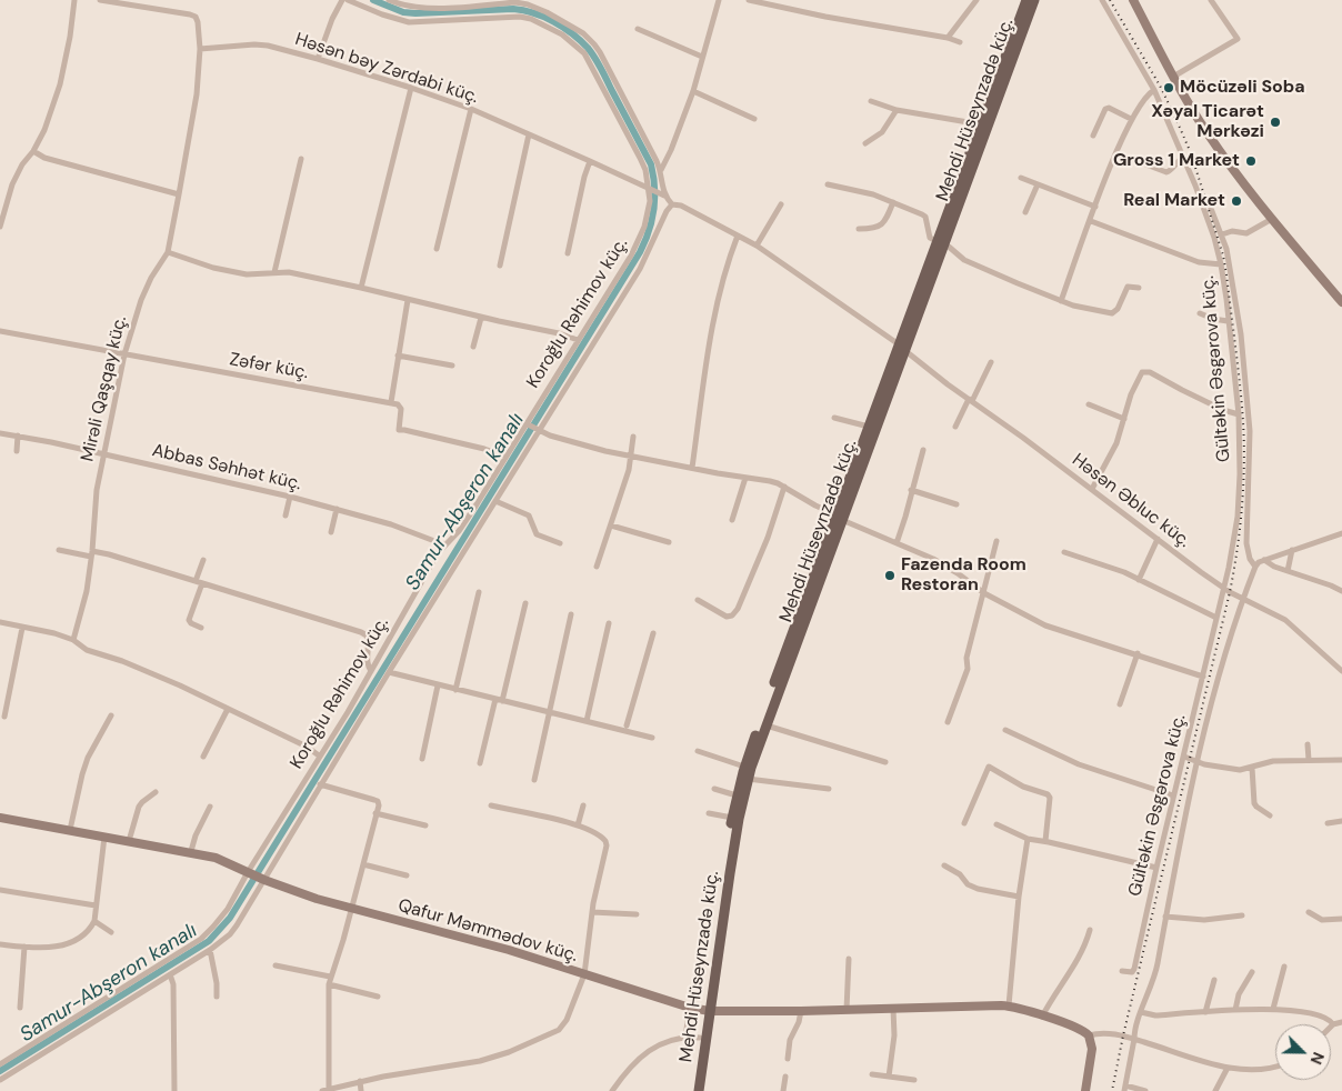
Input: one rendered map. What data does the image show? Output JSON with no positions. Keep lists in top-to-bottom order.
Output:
{
  "streets": {
    "main road": ["Mehdi Hüseynzadə küç."],
    "street": [
      "Həsən bəy Zərdabi küç.",
      "Koroğlu Rəhimov küç.",
      "Zəfər küç.",
      "Gültəkin Əsgərova küç.",
      "Mirəli Qaşqay küç.",
      "Abbas Səhhət küç.",
      "Həsən Əbluc küç.",
      "Qafur Məmmədov küç."
    ]
  },
  "crossings": [
    ["Həsən bəy Zərdabi küç.", "Koroğlu Rəhimov küç."],
    ["Həsən bəy Zərdabi küç.", "Mirəli Qaşqay küç."],
    ["Mehdi Hüseynzadə küç.", "Həsən Əbluc küç."],
    ["Mehdi Hüseynzadə küç.", "Qafur Məmmədov küç."],
    ["Koroğlu Rəhimov küç.", "Abbas Səhhət küç."],
    ["Koroğlu Rəhimov küç.", "Həsən Əbluc küç."],
    ["Koroğlu Rəhimov küç.", "Qafur Məmmədov küç."],
    ["Zəfər küç.", "Mirəli Qaşqay küç."],
    ["Gültəkin Əsgərova küç.", "Həsən Əbluc küç."],
    ["Mirəli Qaşqay küç.", "Abbas Səhhət küç."]
  ],
  "water": ["Samur-Abşeron kanalı"],
  "places": [
    "Möcüzəli Soba",
    "Xəyal Ticarət Mərkəzi",
    "Gross 1 Market",
    "Real Market",
    "Fazenda Room Restoran"
  ],
  "north": "bottom right"
}
